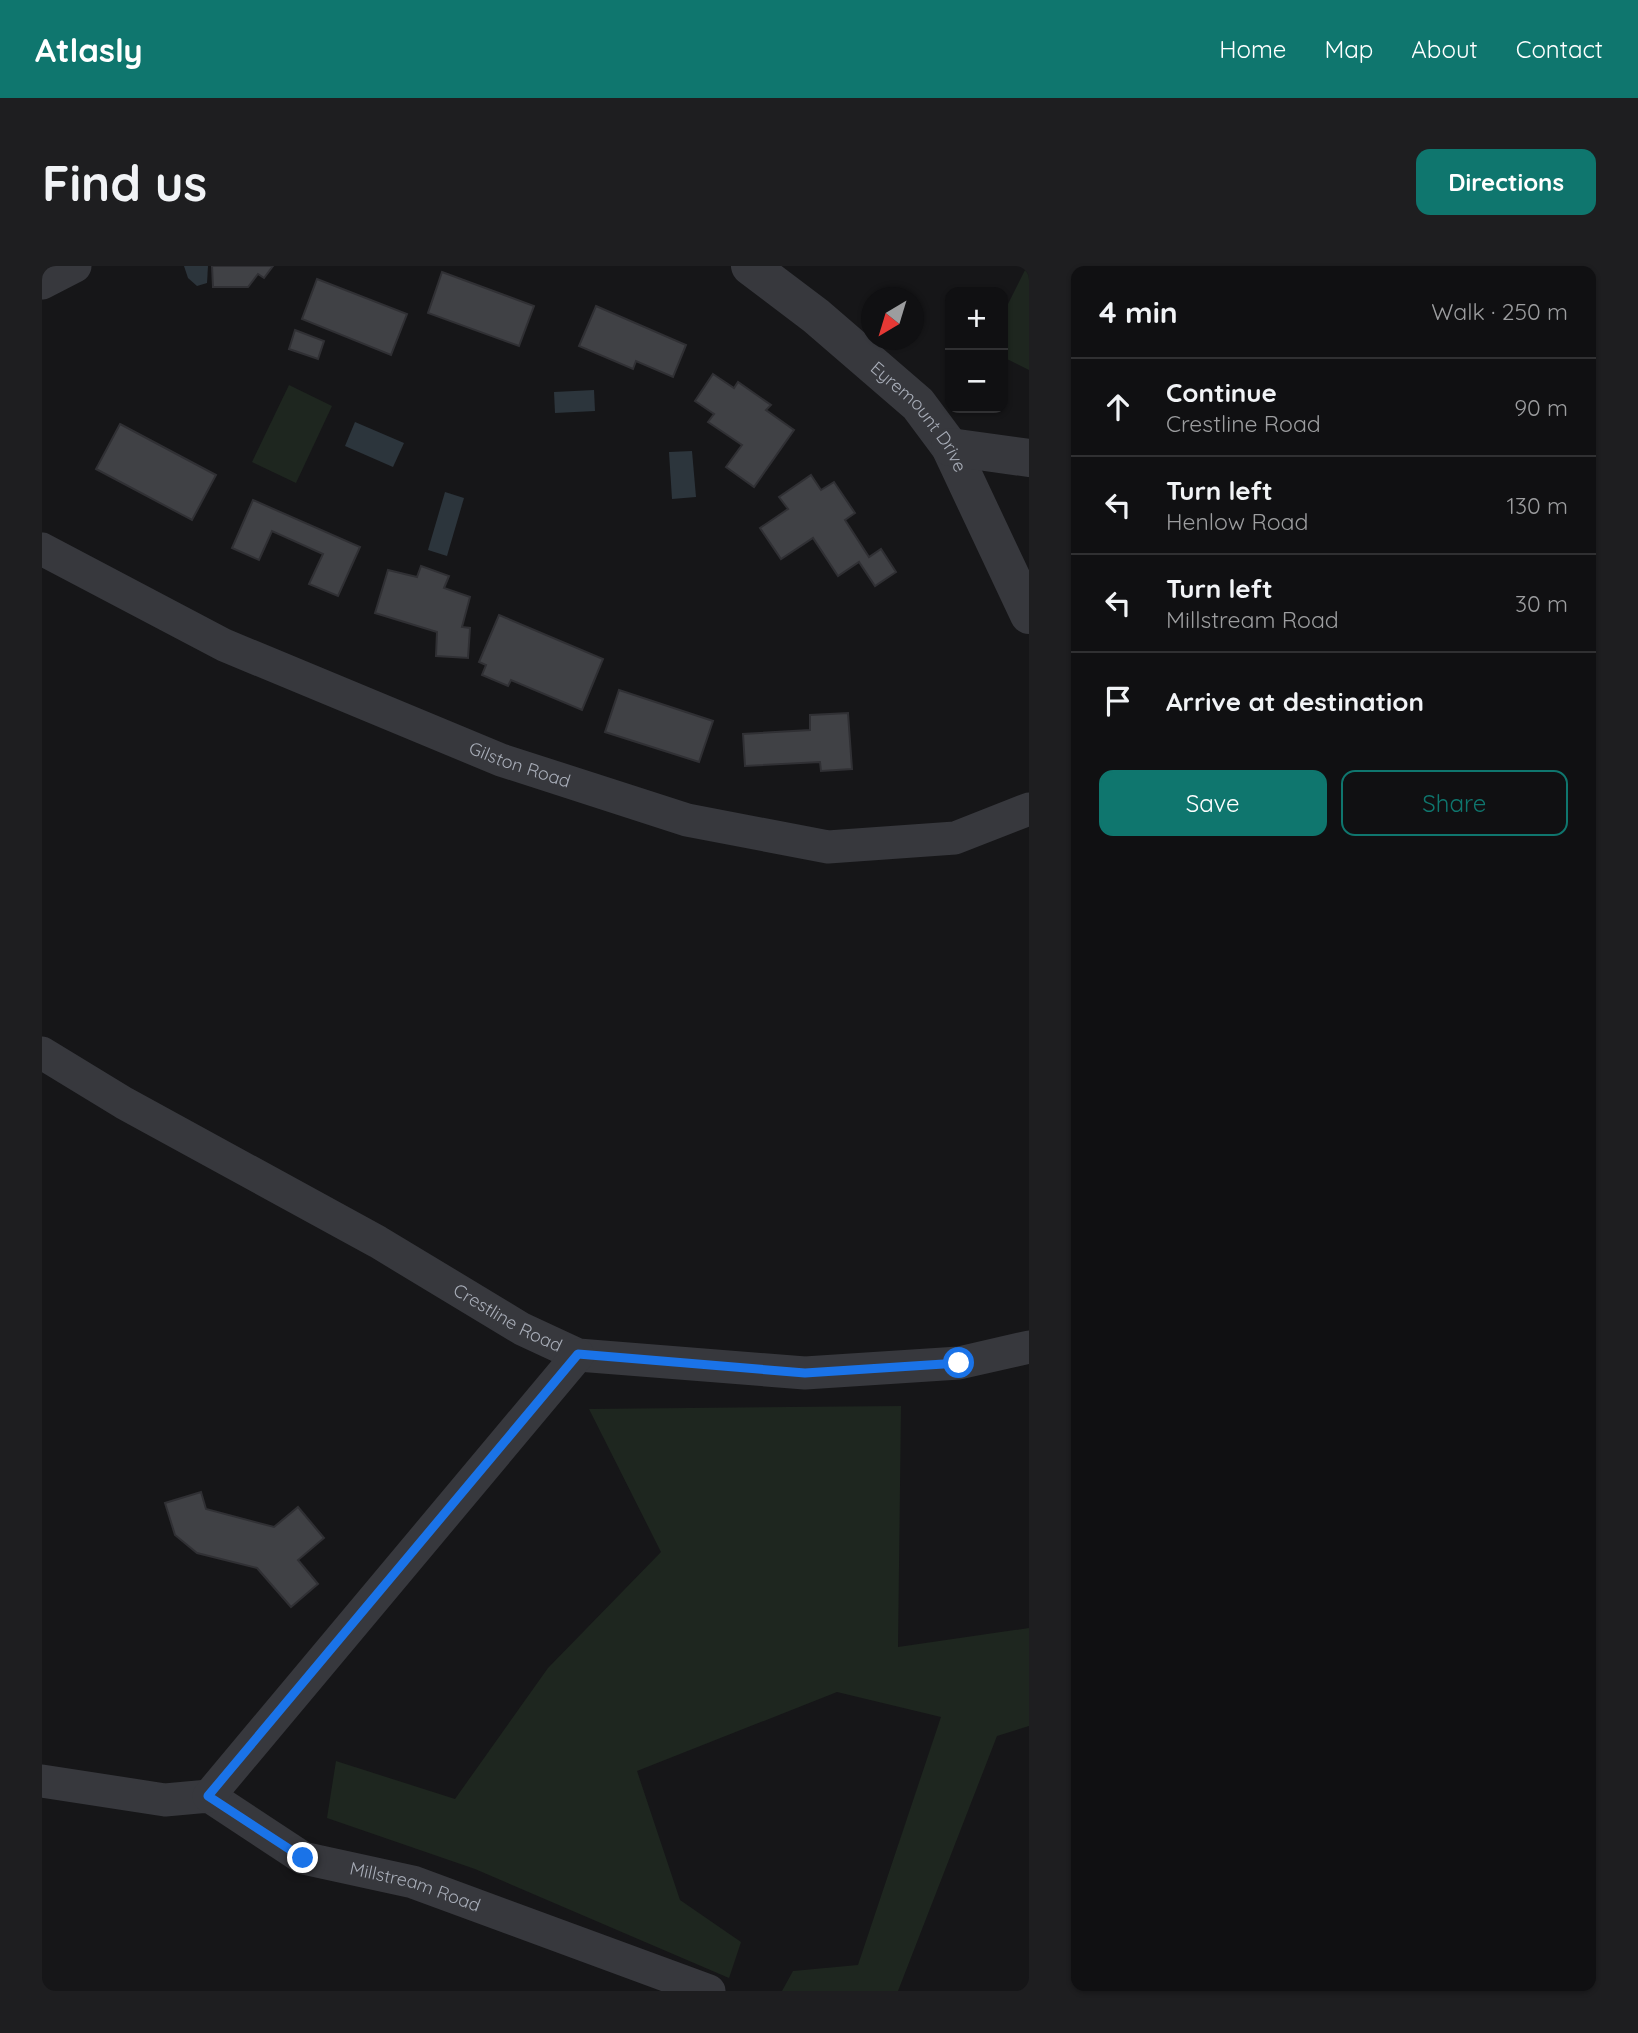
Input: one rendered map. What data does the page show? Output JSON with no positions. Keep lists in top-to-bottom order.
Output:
{
  "streets": {
    "street": [
      "Eyremount Drive",
      "Gilston Road",
      "Crestline Road",
      "Millstream Road"
    ]
  },
  "north": "bottom left",
  "page": {
    "header": "Atlasly",
    "nav": [
      "Home",
      "Map",
      "About",
      "Contact"
    ],
    "buttons": [
      "Directions",
      ["Save", "Share"]
    ],
    "title": "Find us",
    "heading": ["4 min", "Walk · 250 m"],
    "map_buttons": ["+", "−"],
    "list": [
      ["Continue", "Crestline Road", "90 m"],
      ["Turn left", "Henlow Road", "130 m"],
      ["Turn left", "Millstream Road", "30 m"],
      "Arrive at destination"
    ]
  }
}
